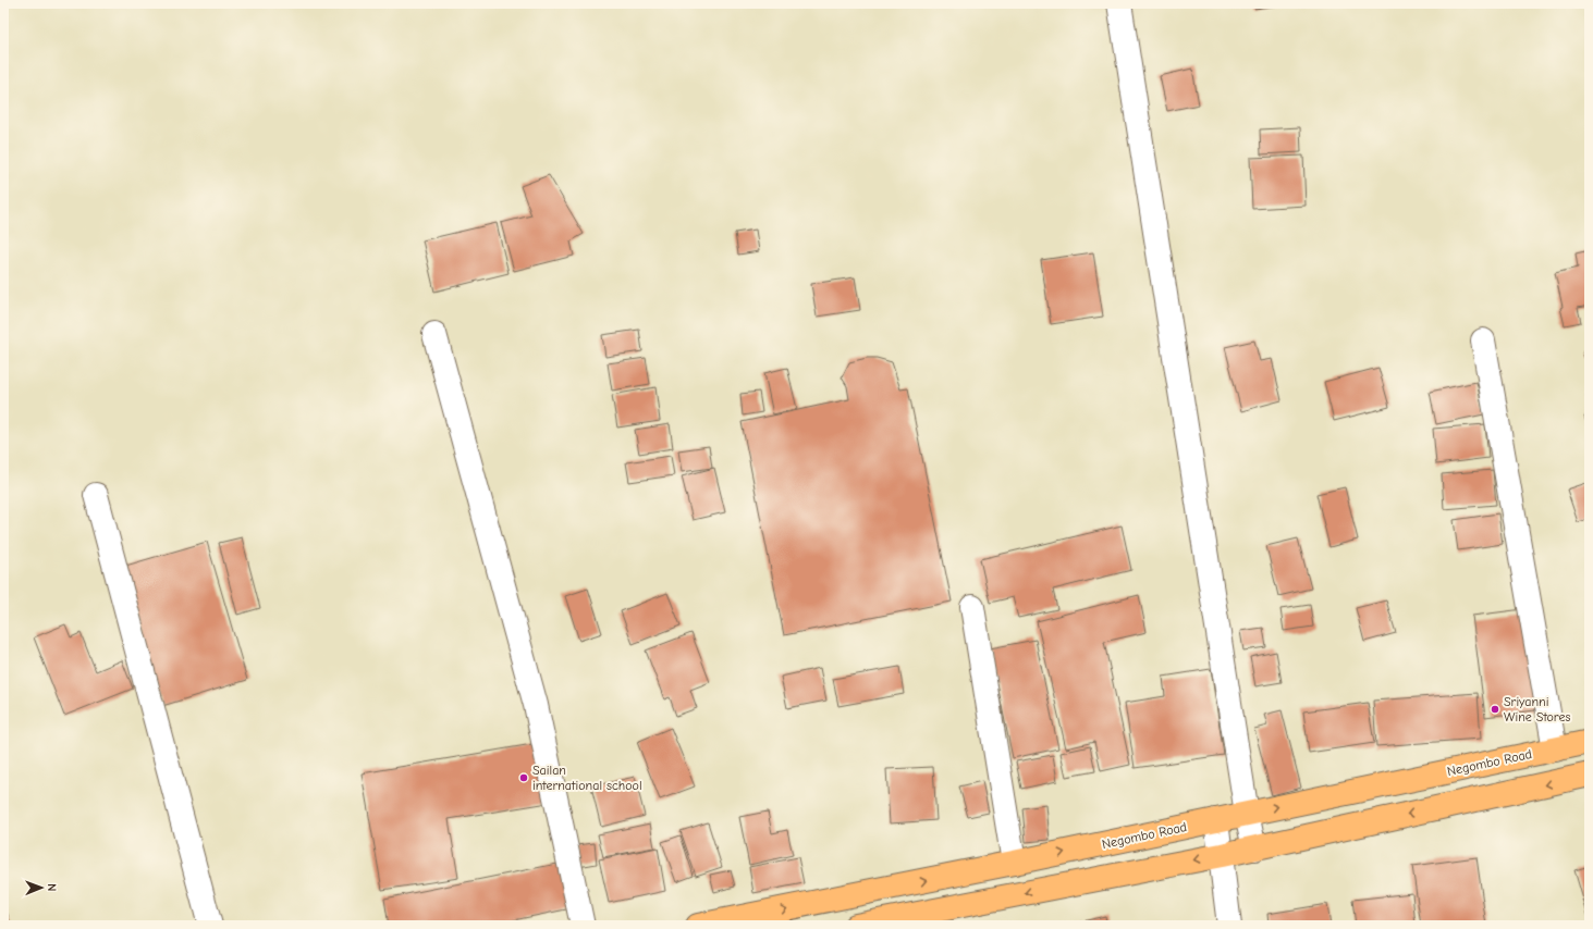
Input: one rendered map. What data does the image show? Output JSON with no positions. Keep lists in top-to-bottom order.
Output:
{
  "streets": {
    "highway": ["Negombo Road"]
  },
  "places": ["Sriyanni Wine Stores", "Sailan international school"],
  "north": "right"
}
